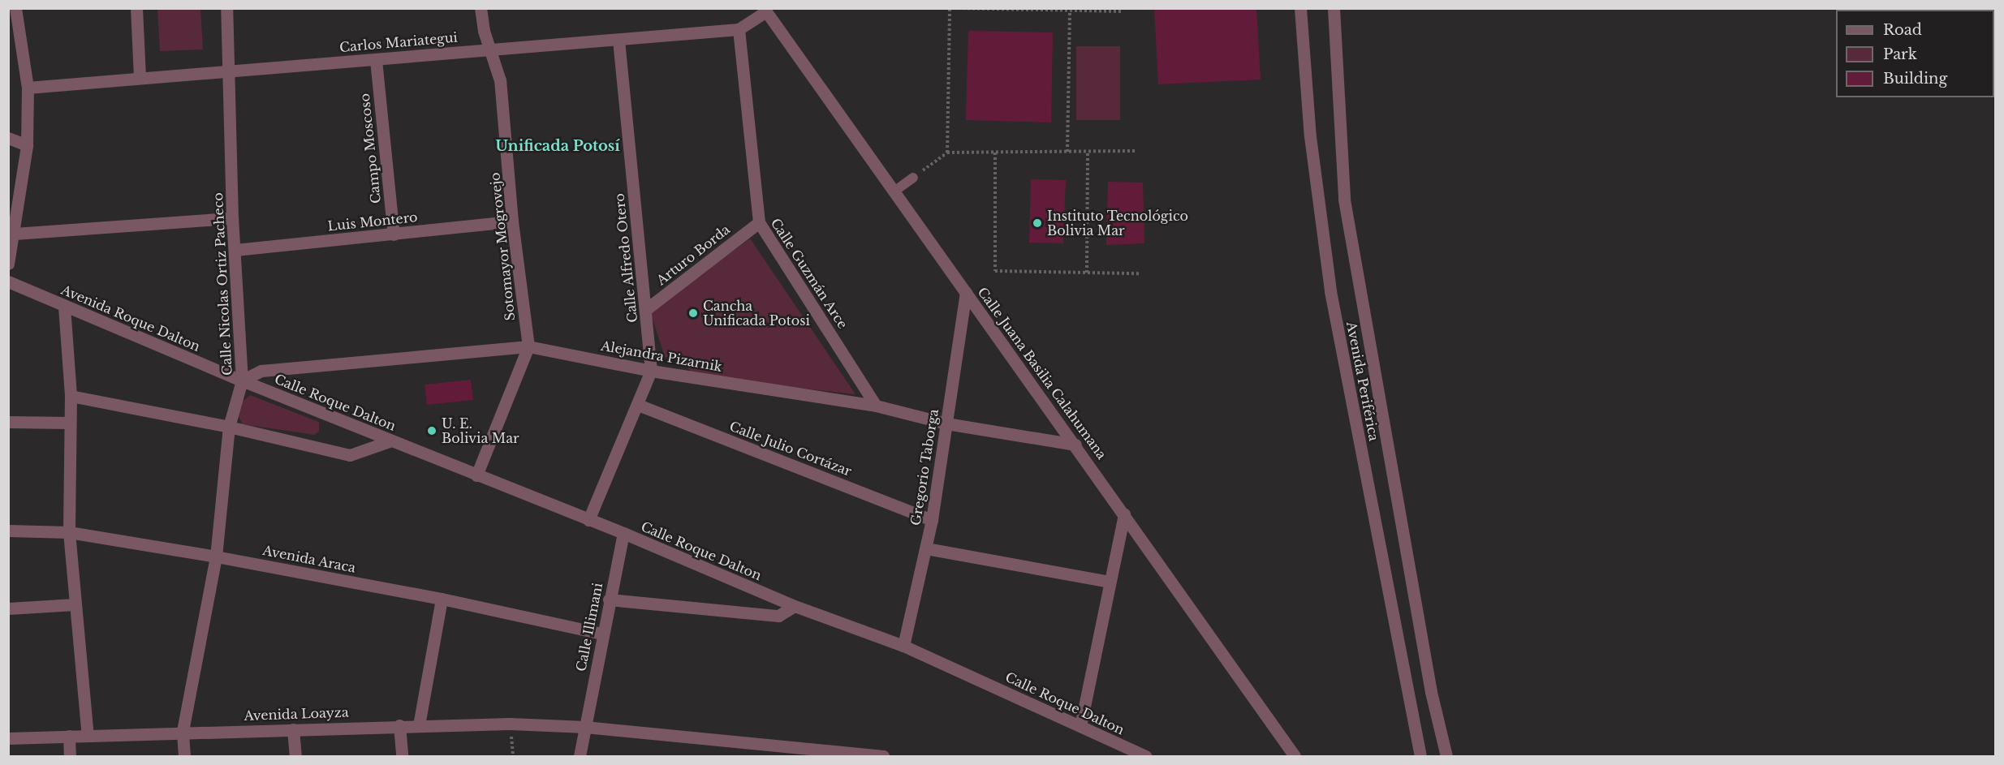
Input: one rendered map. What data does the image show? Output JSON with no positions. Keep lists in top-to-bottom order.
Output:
{
  "streets": {
    "street": [
      "Carlos Mariategui",
      "Campo Moscoso",
      "Luis Montero",
      "Sotomayor Mogrovejo",
      "Arturo Borda",
      "Calle Alfredo Otero",
      "Calle Guzmán Arce",
      "Calle Nicolas Ortiz Pacheco",
      "Avenida Roque Dalton",
      "Alejandra Pizarnik",
      "Calle Juana Basilia Calahumana",
      "Avenida Periférica",
      "Calle Roque Dalton",
      "Calle Julio Cortázar",
      "Gregorio Taborga",
      "Avenida Araca",
      "Calle Illimani",
      "Avenida Loayza"
    ]
  },
  "crossings": [
    ["Carlos Mariategui", "Campo Moscoso"],
    ["Carlos Mariategui", "Sotomayor Mogrovejo"],
    ["Carlos Mariategui", "Calle Alfredo Otero"],
    ["Carlos Mariategui", "Calle Guzmán Arce"],
    ["Carlos Mariategui", "Calle Nicolas Ortiz Pacheco"],
    ["Carlos Mariategui", "Calle Juana Basilia Calahumana"],
    ["Campo Moscoso", "Luis Montero"],
    ["Luis Montero", "Sotomayor Mogrovejo"],
    ["Luis Montero", "Calle Nicolas Ortiz Pacheco"],
    ["Sotomayor Mogrovejo", "Alejandra Pizarnik"],
    ["Sotomayor Mogrovejo", "Calle Roque Dalton"],
    ["Arturo Borda", "Calle Alfredo Otero"],
    ["Arturo Borda", "Calle Guzmán Arce"],
    ["Calle Alfredo Otero", "Alejandra Pizarnik"],
    ["Calle Alfredo Otero", "Calle Roque Dalton"],
    ["Calle Alfredo Otero", "Calle Julio Cortázar"],
    ["Calle Guzmán Arce", "Alejandra Pizarnik"],
    ["Calle Nicolas Ortiz Pacheco", "Avenida Roque Dalton"],
    ["Calle Nicolas Ortiz Pacheco", "Alejandra Pizarnik"],
    ["Calle Nicolas Ortiz Pacheco", "Calle Roque Dalton"],
    ["Calle Nicolas Ortiz Pacheco", "Avenida Araca"],
    ["Calle Nicolas Ortiz Pacheco", "Avenida Loayza"],
    ["Avenida Roque Dalton", "Alejandra Pizarnik"],
    ["Avenida Roque Dalton", "Calle Roque Dalton"],
    ["Alejandra Pizarnik", "Calle Juana Basilia Calahumana"],
    ["Alejandra Pizarnik", "Calle Roque Dalton"],
    ["Alejandra Pizarnik", "Gregorio Taborga"],
    ["Calle Juana Basilia Calahumana", "Gregorio Taborga"],
    ["Calle Roque Dalton", "Gregorio Taborga"],
    ["Calle Roque Dalton", "Calle Illimani"],
    ["Calle Julio Cortázar", "Gregorio Taborga"],
    ["Avenida Araca", "Calle Illimani"],
    ["Calle Illimani", "Avenida Loayza"]
  ],
  "districts": ["Unificada Potosí"],
  "places": ["Instituto Tecnológico Bolivia Mar", "Cancha Unificada Potosi", "U. E. Bolivia Mar"],
  "legend": ["Road", "Park", "Building"]
}
